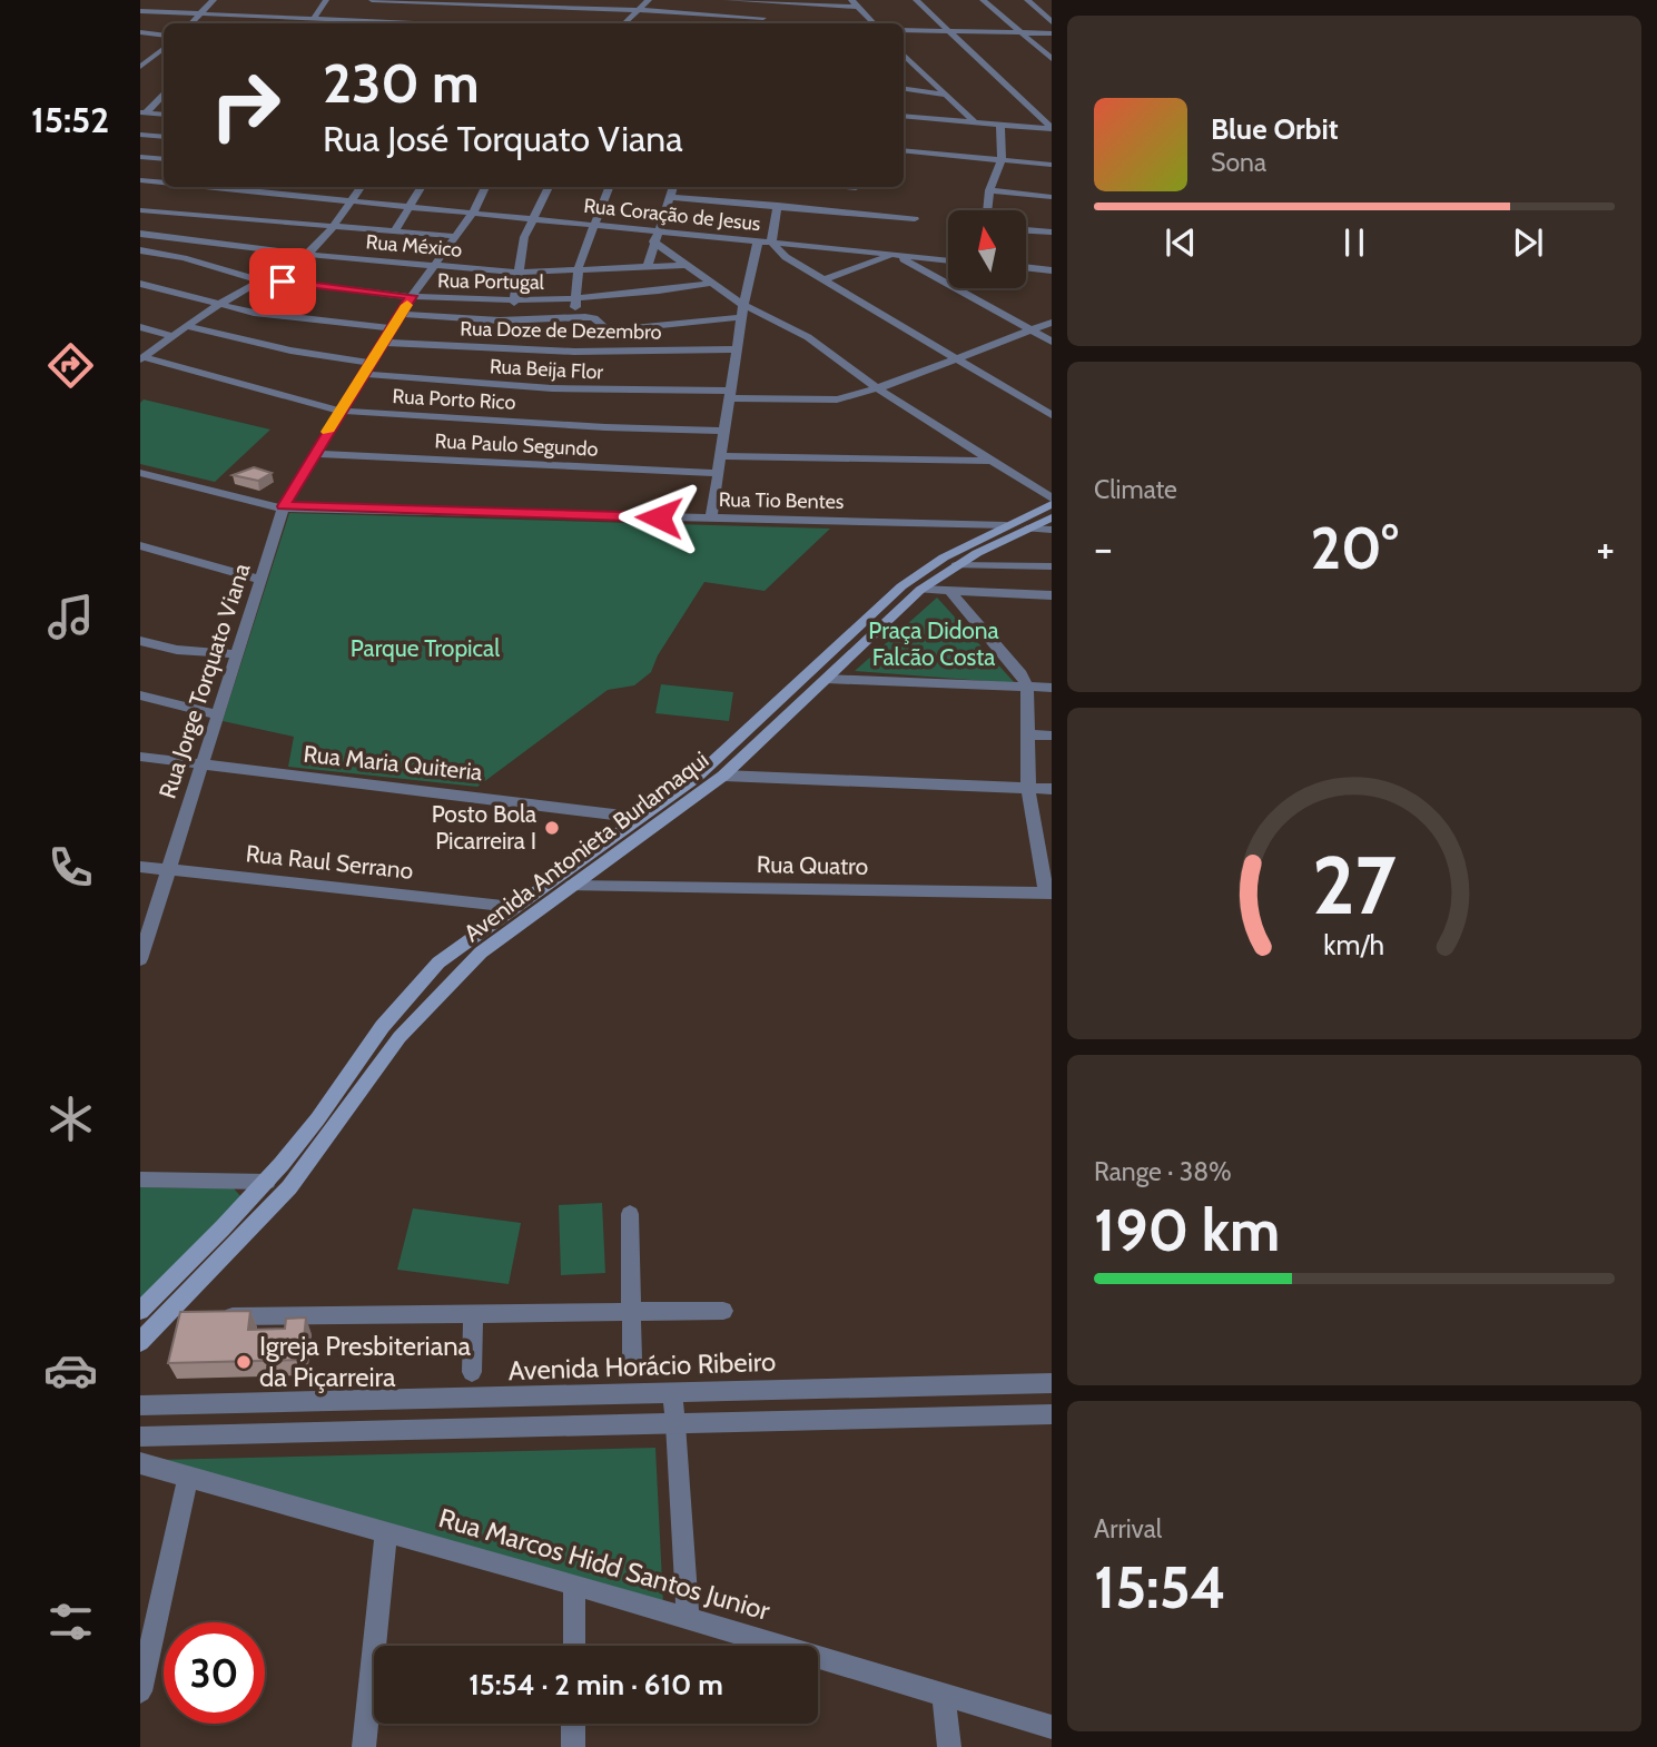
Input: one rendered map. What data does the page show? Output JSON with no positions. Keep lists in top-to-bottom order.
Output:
{
  "streets": {
    "main road": ["Avenida Antonieta Burlamaqui"],
    "street": [
      "Rua Coração de Jesus",
      "Rua México",
      "Rua Portugal",
      "Rua Doze de Dezembro",
      "Rua Beija Flor",
      "Rua Porto Rico",
      "Rua Paulo Segundo",
      "Rua Tio Bentes",
      "Rua Jorge Torquato Viana",
      "Rua Maria Quiteria",
      "Rua Raul Serrano",
      "Rua Quatro",
      "Avenida Horácio Ribeiro",
      "Rua Marcos Hidd Santos Junior"
    ]
  },
  "crossings": [
    ["Rua Coração de Jesus", "Rua Jorge Torquato Viana"],
    ["Rua México", "Rua Jorge Torquato Viana"],
    ["Rua Portugal", "Rua Jorge Torquato Viana"],
    ["Rua Doze de Dezembro", "Rua Jorge Torquato Viana"],
    ["Rua Beija Flor", "Rua Jorge Torquato Viana"],
    ["Rua Porto Rico", "Rua Jorge Torquato Viana"],
    ["Rua Paulo Segundo", "Rua Jorge Torquato Viana"],
    ["Rua Tio Bentes", "Rua Jorge Torquato Viana"],
    ["Rua Tio Bentes", "Avenida Antonieta Burlamaqui"],
    ["Rua Jorge Torquato Viana", "Rua Maria Quiteria"],
    ["Rua Jorge Torquato Viana", "Rua Raul Serrano"],
    ["Rua Maria Quiteria", "Avenida Antonieta Burlamaqui"],
    ["Avenida Antonieta Burlamaqui", "Rua Raul Serrano"],
    ["Avenida Antonieta Burlamaqui", "Rua Quatro"]
  ],
  "parks": ["Praça Didona Falcão Costa", "Parque Tropical"],
  "places": ["Posto Bola Picarreira I", "Igreja Presbiteriana da Piçarreira"],
  "north": "top",
  "page": {
    "tabs": "15:52",
    "turn": ["230 m", "Rua José Torquato Viana"],
    "song": ["Blue Orbit", "Sona"],
    "tile": [
      "Climate",
      ["Range · 38%", "190 km"],
      ["Arrival", "15:54"]
    ],
    "heat": ["−", "20°", "+"],
    "limit": "30",
    "trip": "15:54 · 2 min · 610 m",
    "gauge": ["27", "km/h"]
  }
}
